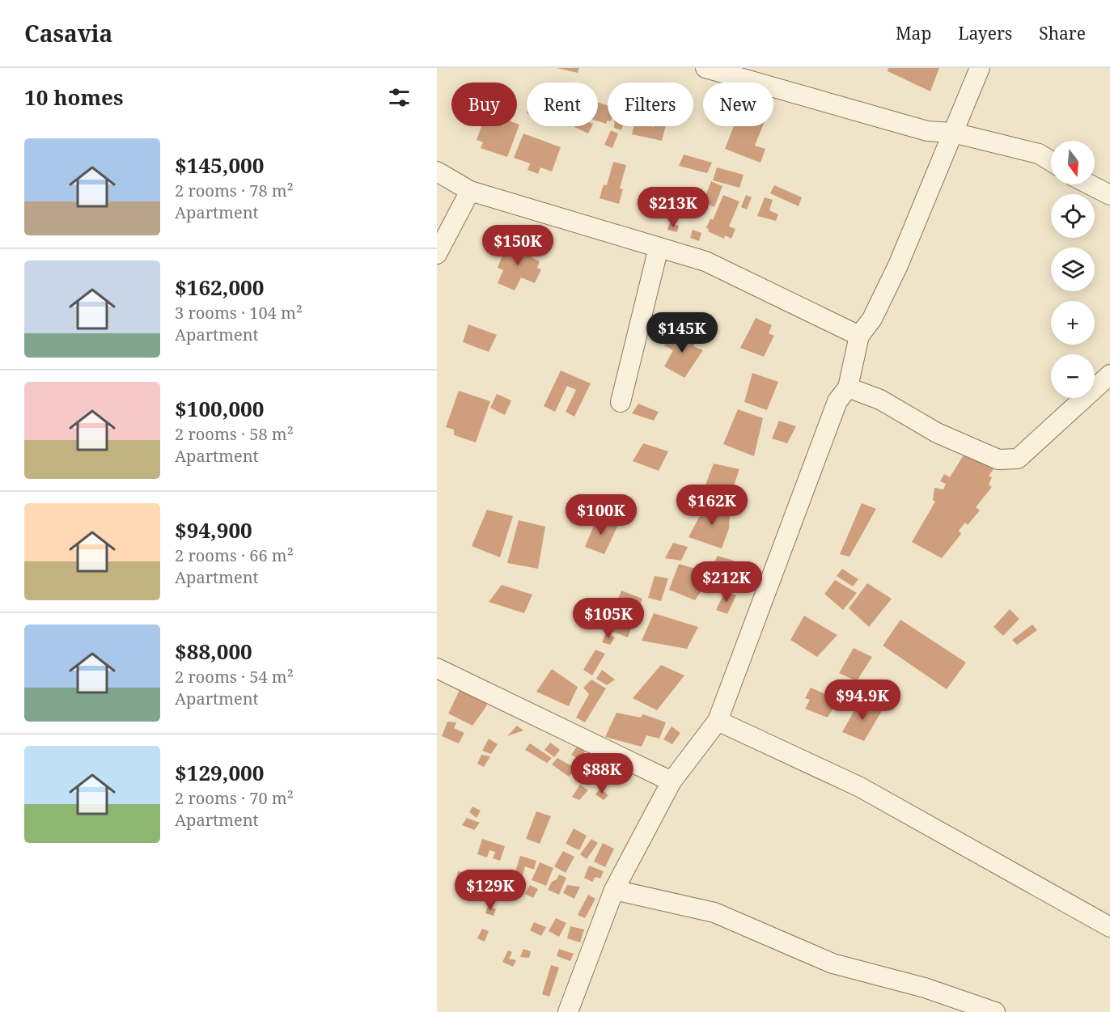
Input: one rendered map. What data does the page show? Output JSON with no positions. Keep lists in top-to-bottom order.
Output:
{
  "north": "bottom",
  "page": {
    "header": "Casavia",
    "nav": ["Map", "Layers", "Share"],
    "heading": "10 homes",
    "chip": [
      "Buy",
      "Rent",
      "Filters",
      "New"
    ],
    "list": [
      {
        "name": "$145,000",
        "note": "2 rooms · 78 m² · Apartment"
      },
      {
        "name": "$162,000",
        "note": "3 rooms · 104 m² · Apartment"
      },
      {
        "name": "$100,000",
        "note": "2 rooms · 58 m² · Apartment"
      },
      {
        "name": "$94,900",
        "note": "2 rooms · 66 m² · Apartment"
      },
      {
        "name": "$88,000",
        "note": "2 rooms · 54 m² · Apartment"
      },
      {
        "name": "$129,000",
        "note": "2 rooms · 70 m² · Apartment"
      }
    ],
    "map_buttons": ["+", "−"],
    "price": [
      "$213K",
      "$150K",
      "$145K",
      "$162K",
      "$100K",
      "$212K",
      "$105K",
      "$94.9K",
      "$88K",
      "$129K"
    ]
  }
}
